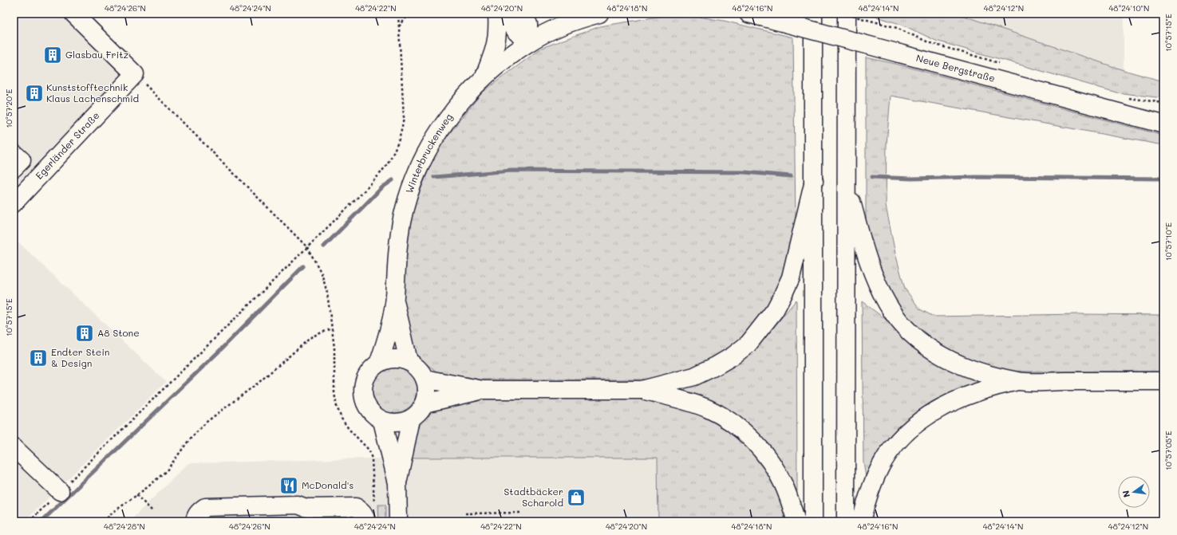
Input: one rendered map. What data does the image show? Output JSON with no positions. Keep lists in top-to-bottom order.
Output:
{
  "streets": {
    "main road": ["Neue Bergstraße", "Egerländer Straße", "Winterbruckenweg"]
  },
  "places": {
    "building": [
      "Glasbau Fritz",
      "Kunststofftechnik Klaus Lachenschmid",
      "A8 Stone",
      "Endter Stein & Design"
    ],
    "restaurant": ["McDonald's"],
    "shop": ["Stadtbäcker Scharold"]
  },
  "north": "left",
  "coordinates": [
    "48°24'26\"N",
    "48°24'24\"N",
    "48°24'22\"N",
    "48°24'20\"N",
    "48°24'18\"N",
    "48°24'16\"N",
    "48°24'14\"N",
    "48°24'12\"N",
    "48°24'10\"N",
    "10°57'15\"E",
    "10°57'20\"E",
    "10°57'10\"E",
    "10°57'05\"E",
    "48°24'28\"N"
  ]
}
